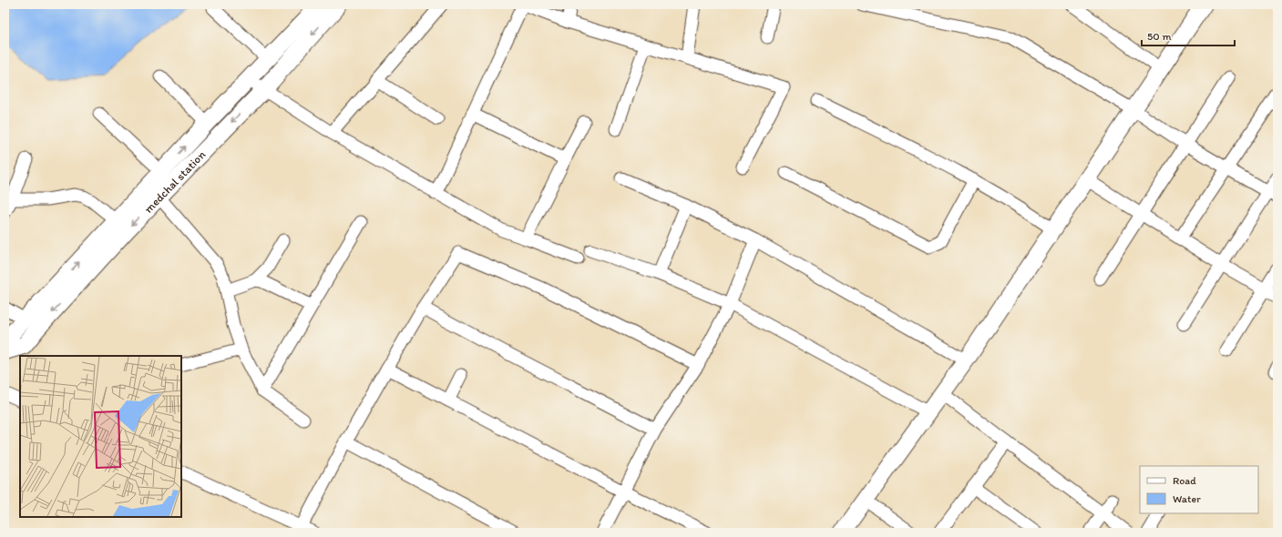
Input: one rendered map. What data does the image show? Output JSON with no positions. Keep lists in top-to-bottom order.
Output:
{
  "streets": {
    "street": ["medchal station"]
  },
  "legend": ["Road", "Water"],
  "scale_bar": "50 m"
}
